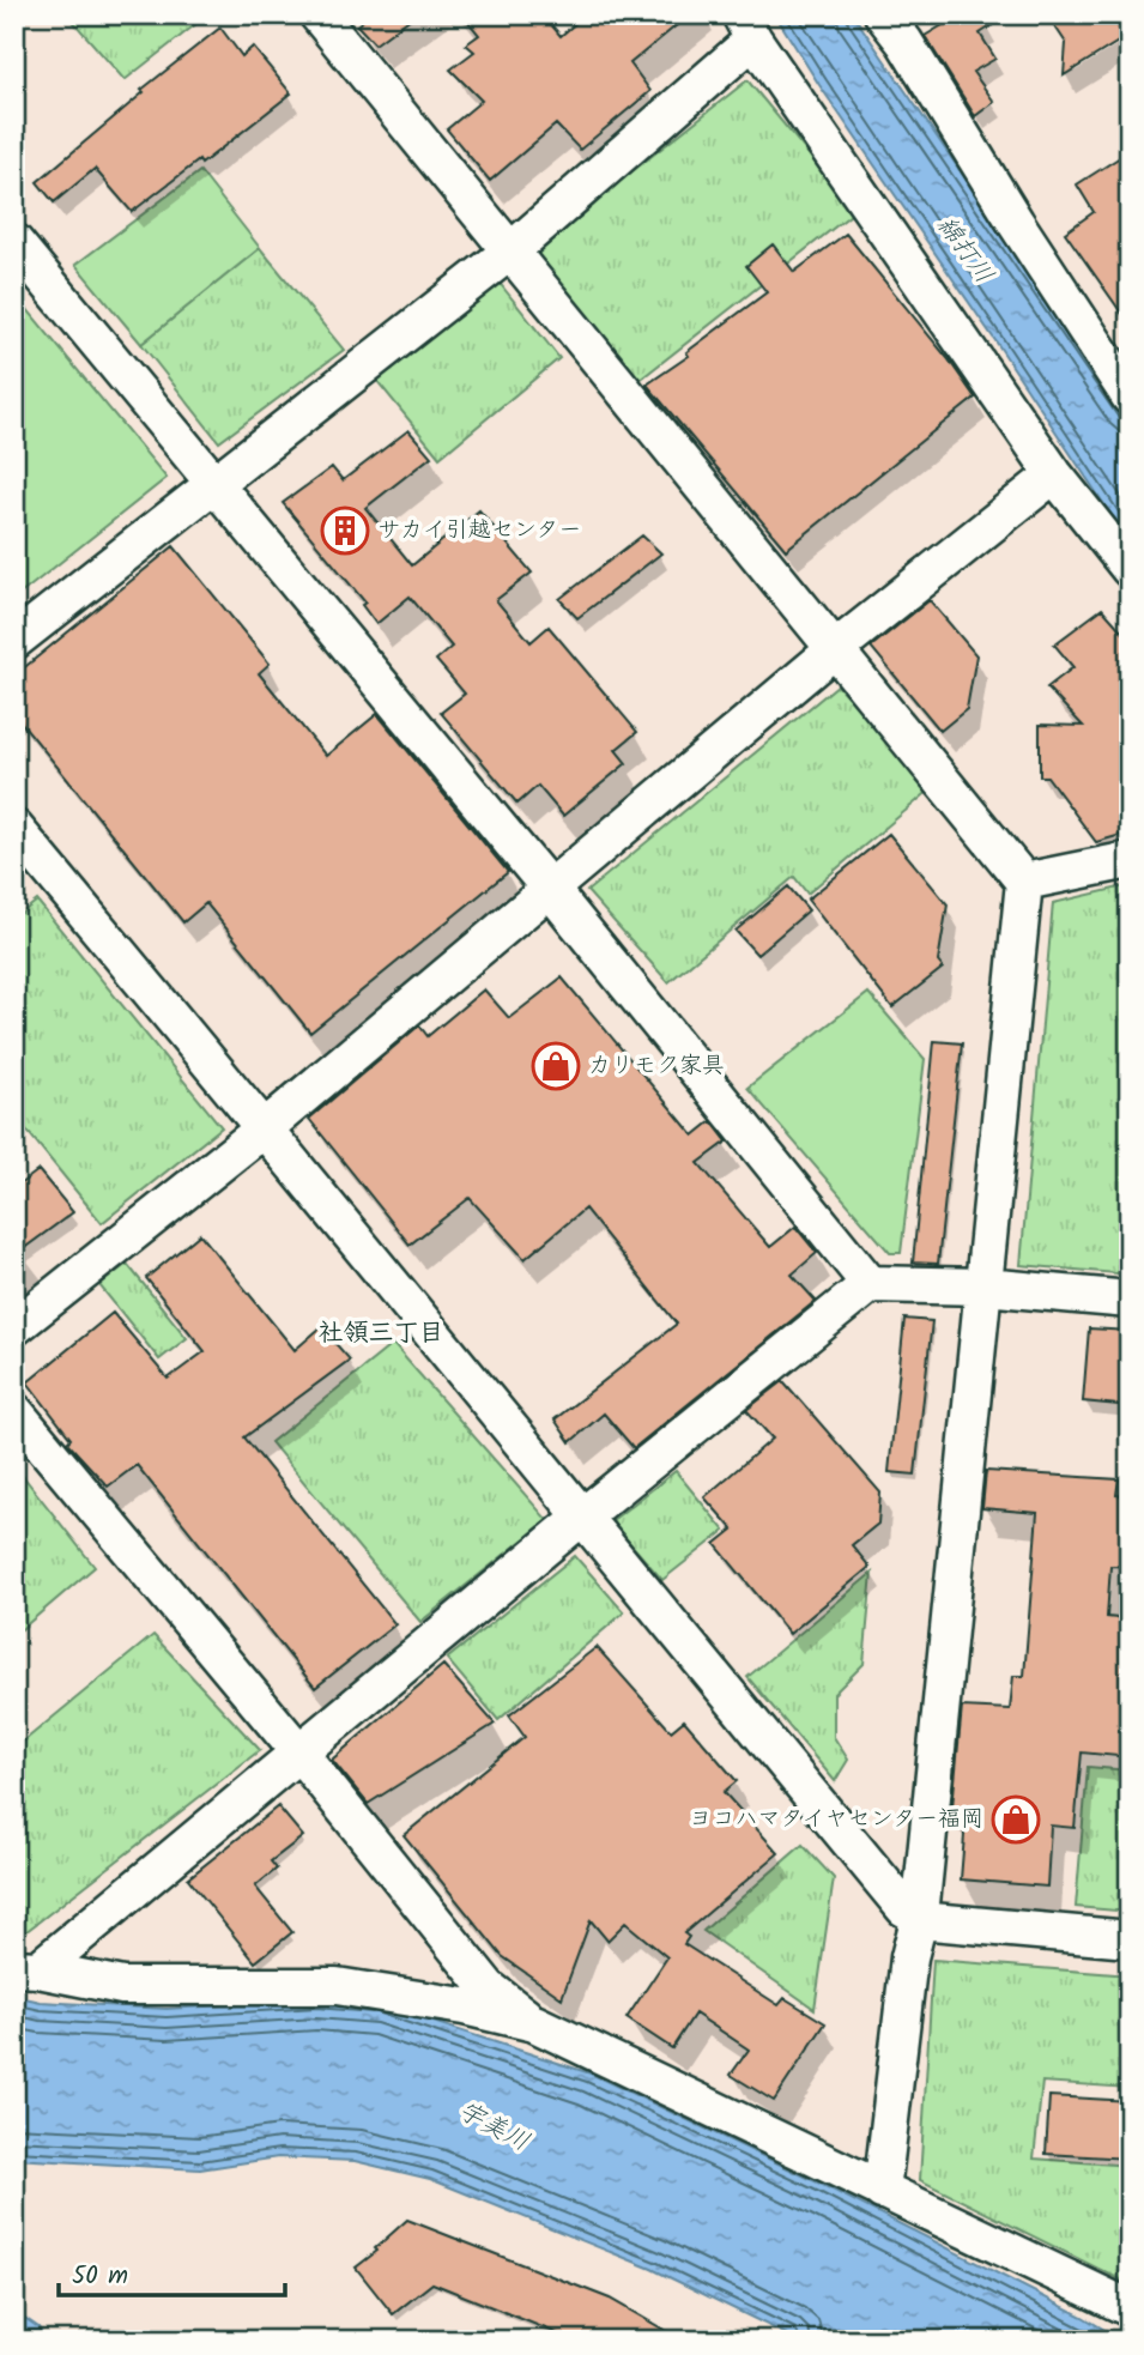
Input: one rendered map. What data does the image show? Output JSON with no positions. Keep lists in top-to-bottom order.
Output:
{
  "districts": ["社領三丁目"],
  "water": ["綿打川", "宇美川"],
  "places": {
    "building": ["サカイ引越センター"],
    "shop": ["カリモク家具", "ヨコハマタイヤセンター福岡"]
  },
  "scale_bar": "50 m"
}
